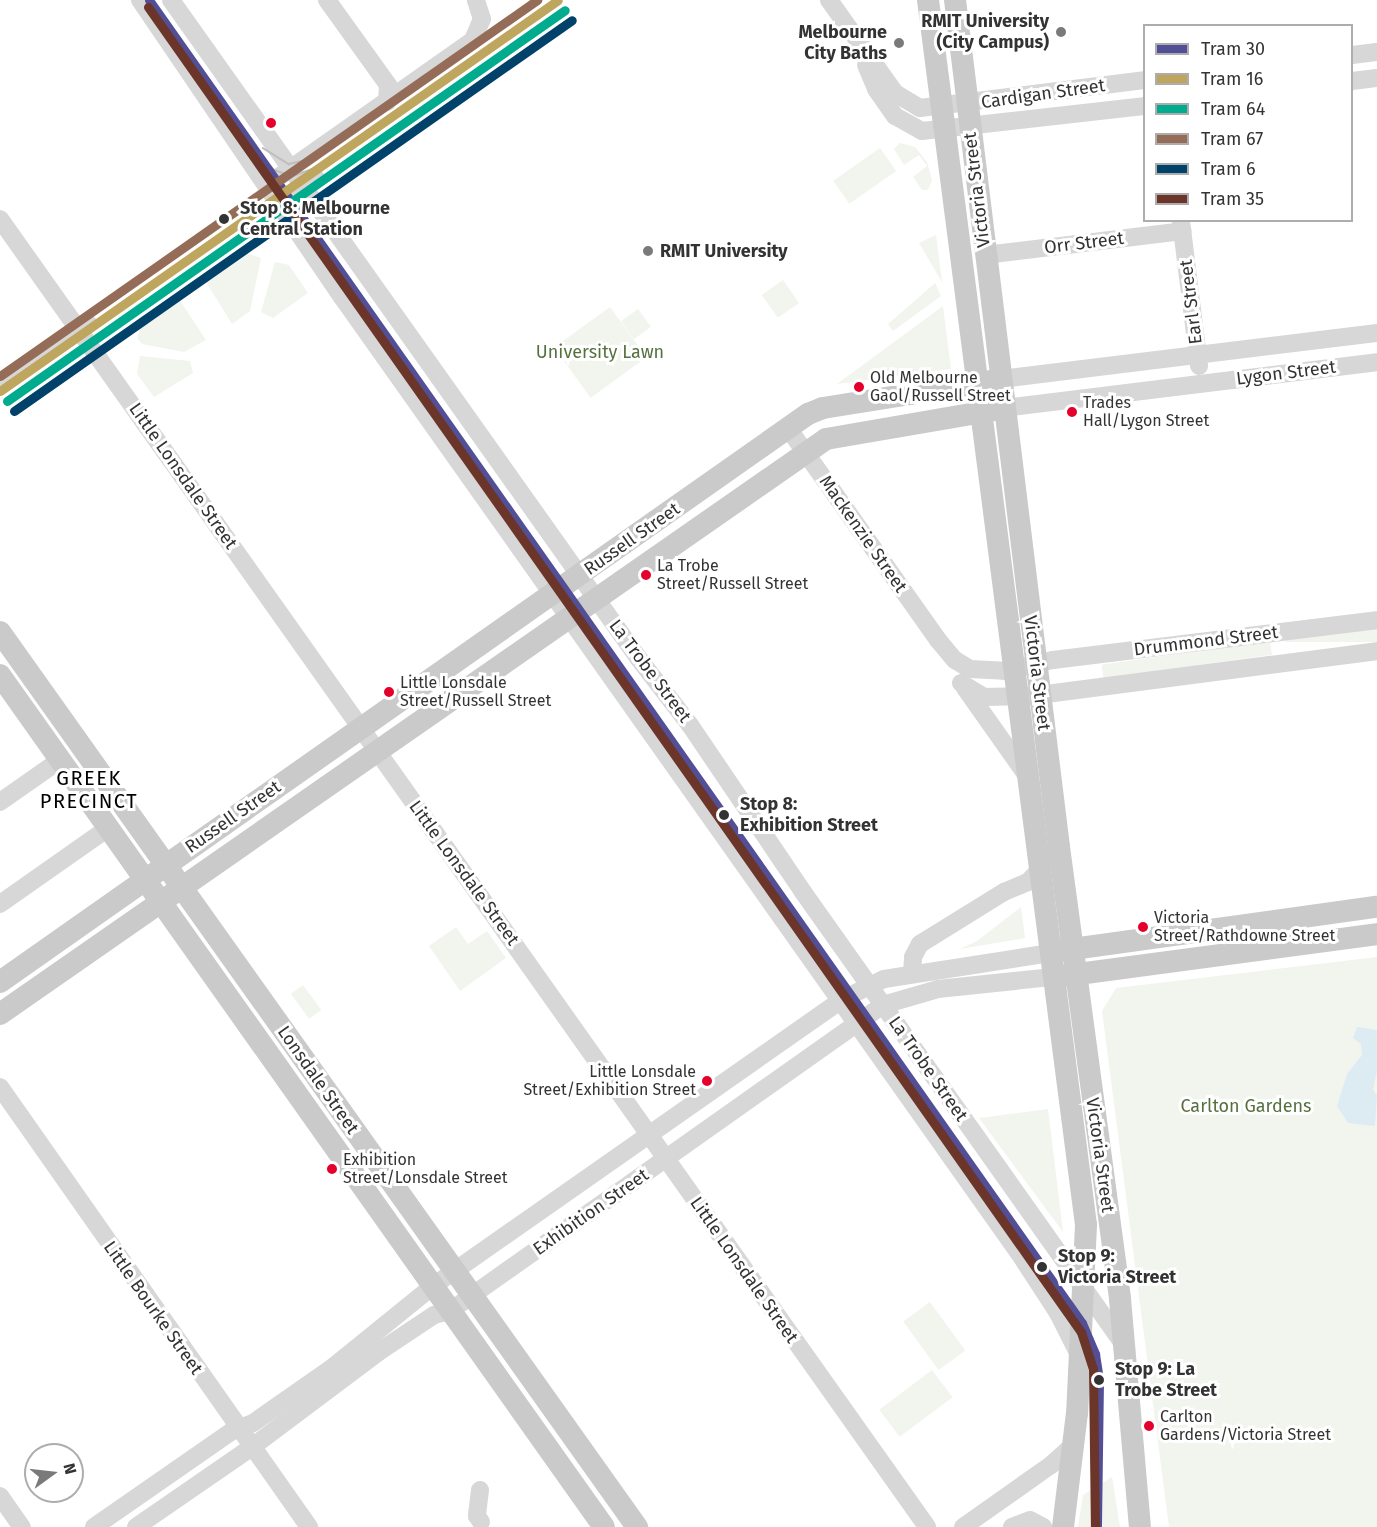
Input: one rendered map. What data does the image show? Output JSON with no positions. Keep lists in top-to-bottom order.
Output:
{
  "streets": {
    "main road": [
      "Victoria Street",
      "Lygon Street",
      "Russell Street",
      "Lonsdale Street",
      "Exhibition Street"
    ],
    "street": [
      "Cardigan Street",
      "Orr Street",
      "Earl Street",
      "Little Lonsdale Street",
      "Mackenzie Street",
      "Drummond Street",
      "La Trobe Street",
      "Little Bourke Street"
    ]
  },
  "crossings": [
    ["Cardigan Street", "Victoria Street"],
    ["Victoria Street", "Orr Street"],
    ["Victoria Street", "Lygon Street"],
    ["Victoria Street", "Mackenzie Street"],
    ["Victoria Street", "Russell Street"],
    ["Victoria Street", "Drummond Street"],
    ["Victoria Street", "La Trobe Street"],
    ["Victoria Street", "Exhibition Street"],
    ["Orr Street", "Earl Street"],
    ["Earl Street", "Lygon Street"],
    ["Lygon Street", "Russell Street"],
    ["Little Lonsdale Street", "Russell Street"],
    ["Little Lonsdale Street", "Exhibition Street"],
    ["Mackenzie Street", "Russell Street"],
    ["Mackenzie Street", "Drummond Street"],
    ["Russell Street", "La Trobe Street"],
    ["Russell Street", "Lonsdale Street"],
    ["La Trobe Street", "Exhibition Street"],
    ["Lonsdale Street", "Exhibition Street"],
    ["Exhibition Street", "Little Bourke Street"]
  ],
  "districts": ["GREEK PRECINCT"],
  "parks": ["University Lawn", "Carlton Gardens"],
  "places": [
    "RMIT University (City Campus)",
    "Melbourne City Baths",
    "Stop 8: Melbourne Central Station",
    "RMIT University",
    "Old Melbourne Gaol/Russell Street",
    "Trades Hall/Lygon Street",
    "La Trobe Street/Russell Street",
    "Little Lonsdale Street/Russell Street",
    "Stop 8: Exhibition Street",
    "Victoria Street/Rathdowne Street",
    "Little Lonsdale Street/Exhibition Street",
    "Exhibition Street/Lonsdale Street",
    "Stop 9: Victoria Street",
    "Stop 9: La Trobe Street",
    "Carlton Gardens/Victoria Street"
  ],
  "lines": [
    "tram line 30",
    "tram line 16",
    "tram line 67",
    "tram line 35",
    "tram line 64",
    "tram line 6"
  ],
  "legend": [
    "Tram 30",
    "Tram 16",
    "Tram 64",
    "Tram 67",
    "Tram 6",
    "Tram 35"
  ],
  "north": "right"
}
